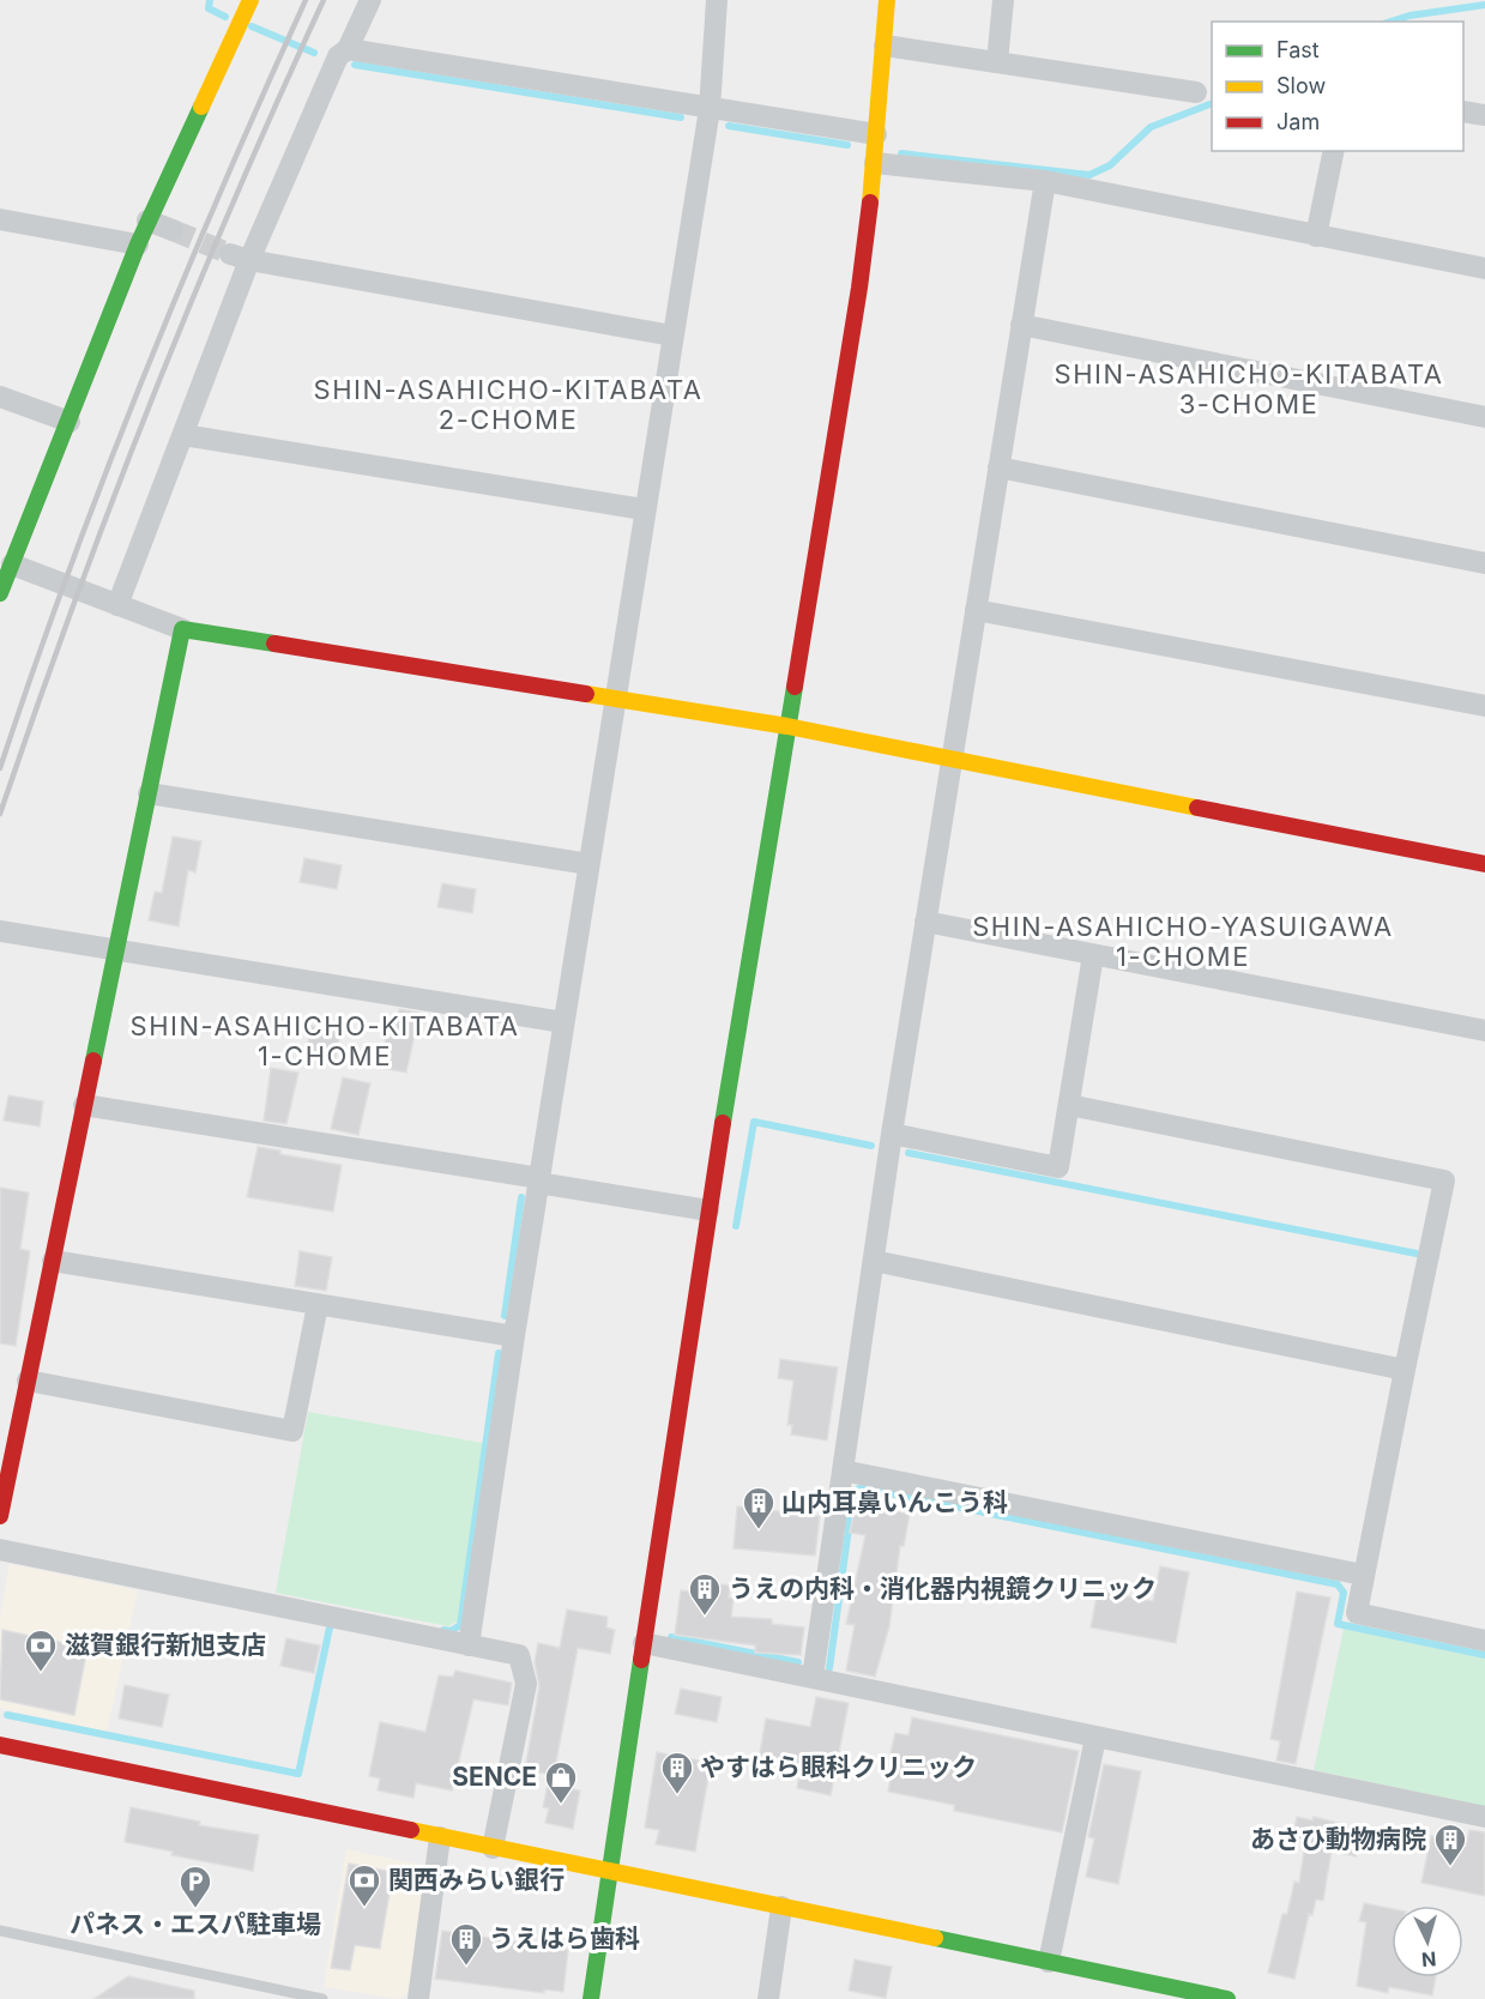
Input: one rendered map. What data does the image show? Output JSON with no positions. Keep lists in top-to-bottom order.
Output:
{
  "districts": [
    "SHIN-ASAHICHO-KITABATA 3-CHOME",
    "SHIN-ASAHICHO-KITABATA 2-CHOME",
    "SHIN-ASAHICHO-YASUIGAWA 1-CHOME",
    "SHIN-ASAHICHO-KITABATA 1-CHOME"
  ],
  "places": {
    "building": [
      "山内耳鼻いんこう科",
      "うえの内科・消化器内視鏡クリニック",
      "やすはら眼科クリニック",
      "あさひ動物病院",
      "うえはら歯科"
    ],
    "bank": ["滋賀銀行新旭支店", "関西みらい銀行"],
    "shop": ["SENCE"],
    "parking": ["パネス・エスパ駐車場"]
  },
  "legend": ["Fast", "Slow", "Jam"],
  "north": "bottom"
}
